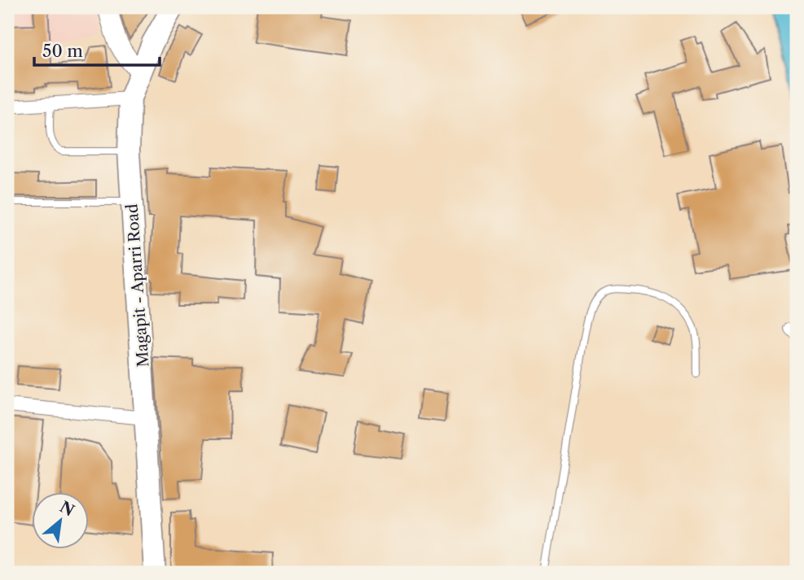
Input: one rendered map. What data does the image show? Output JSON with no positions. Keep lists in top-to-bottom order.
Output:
{
  "streets": {
    "main road": ["Magapit - Aparri Road"]
  },
  "scale_bar": "50 m",
  "north": "top right"
}
